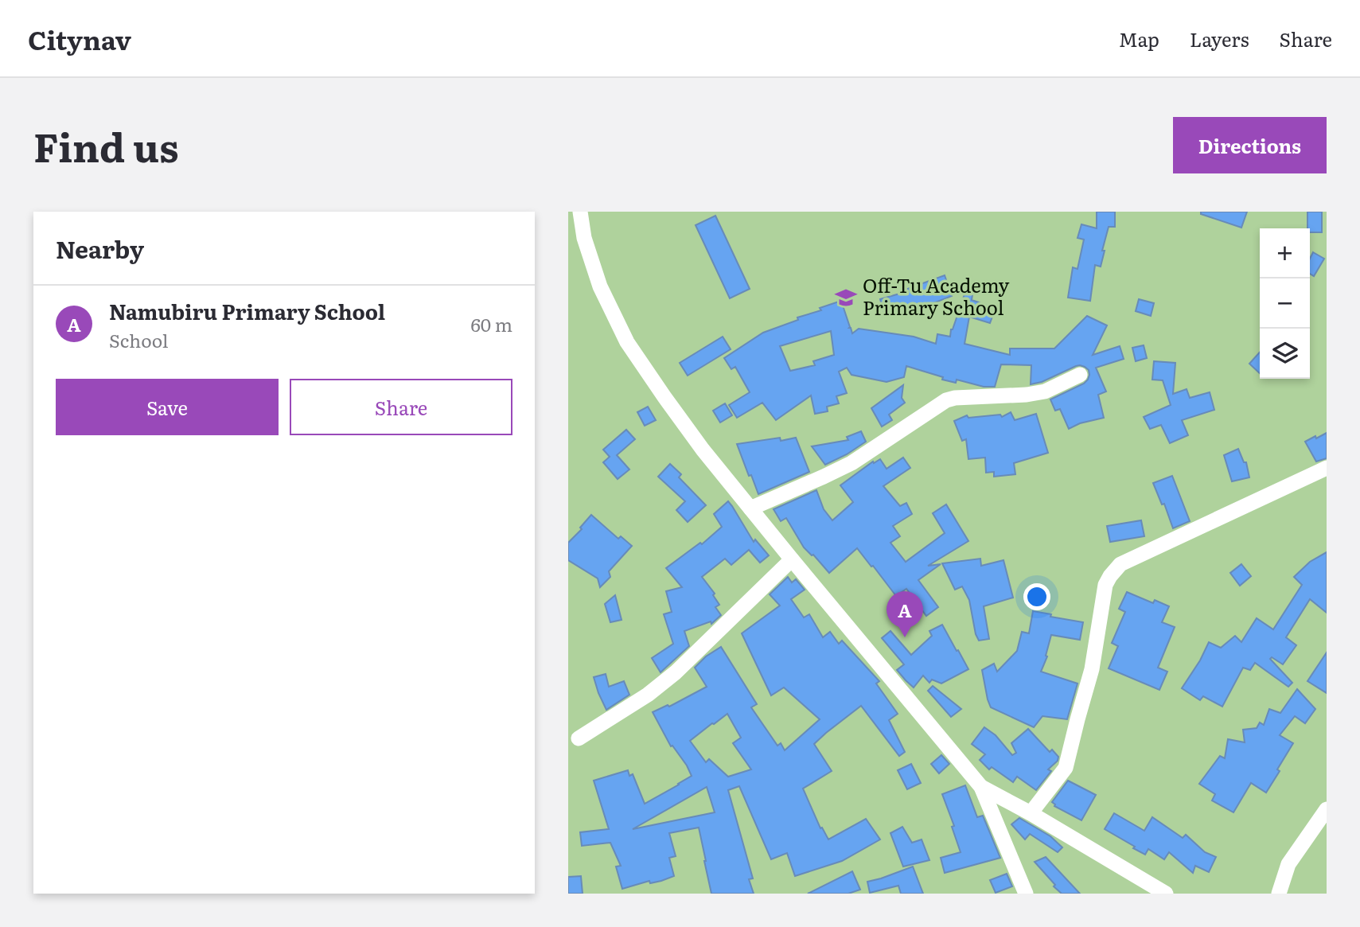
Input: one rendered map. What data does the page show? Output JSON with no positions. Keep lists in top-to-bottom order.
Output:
{
  "places": {
    "school or university": ["Off-Tu Academy Primary School"]
  },
  "page": {
    "header": "Citynav",
    "nav": ["Map", "Layers", "Share"],
    "title": "Find us",
    "buttons": [
      "Directions",
      ["Save", "Share"]
    ],
    "heading": "Nearby",
    "map_buttons": ["+", "−"],
    "list": [
      {
        "mark": "A",
        "name": "Namubiru Primary School",
        "note": "School",
        "value": "60 m"
      }
    ],
    "pins": "A"
  }
}
